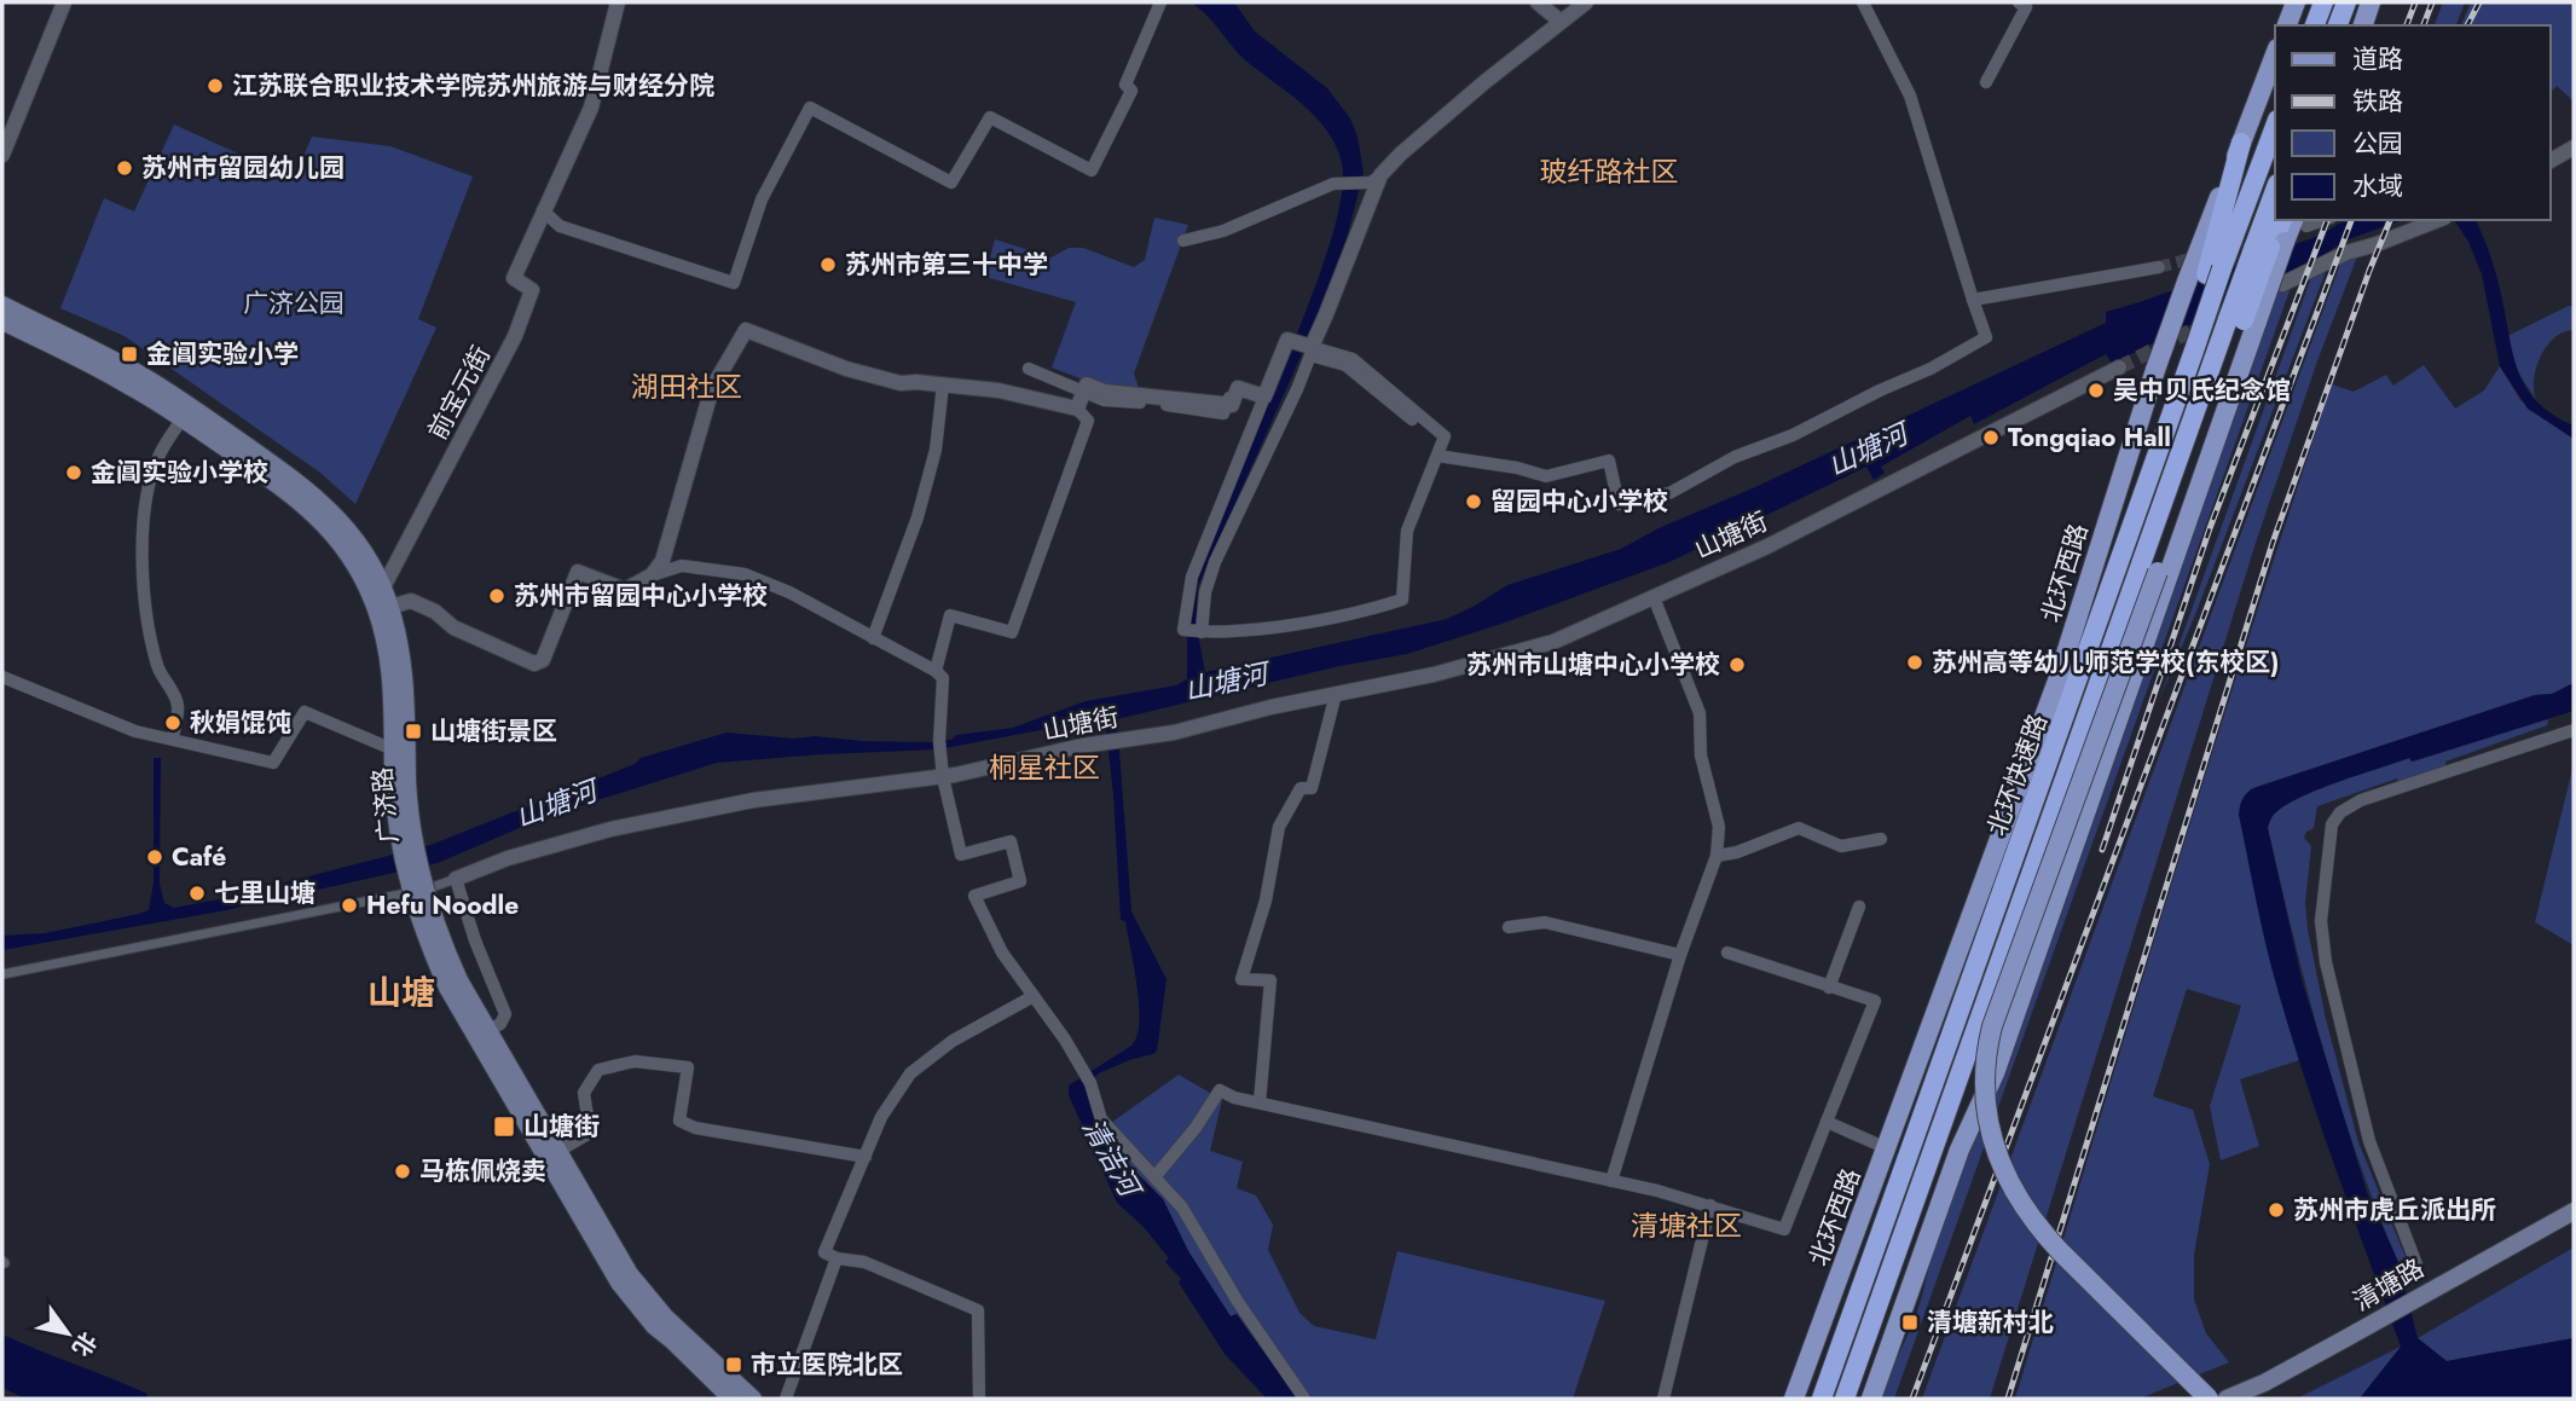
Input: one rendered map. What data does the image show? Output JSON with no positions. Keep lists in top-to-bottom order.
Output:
{
  "streets": {
    "highway": ["北环快速路"],
    "main road": ["北环西路", "广济路", "清塘路"],
    "street": ["前宝元街", "山塘街"]
  },
  "crossings": [
    ["前宝元街", "广济路"]
  ],
  "districts": [
    "玻纤路社区",
    "湖田社区",
    "桐星社区",
    "山塘",
    "清塘社区"
  ],
  "water": ["山塘河", "清洁河"],
  "parks": ["广济公园"],
  "places": {
    "other": [
      "江苏联合职业技术学院苏州旅游与财经分院",
      "苏州市留园幼儿园",
      "苏州市第三十中学",
      "吴中贝氏纪念馆",
      "Tongqiao Hall",
      "金阊实验小学校",
      "留园中心小学校",
      "苏州市留园中心小学校",
      "苏州高等幼儿师范学校(东校区)",
      "苏州市山塘中心小学校",
      "秋娟馄饨",
      "Café",
      "七里山塘",
      "Hefu Noodle",
      "马栋佩烧卖",
      "苏州市虎丘派出所"
    ],
    "transit": [
      "金阊实验小学",
      "山塘街景区",
      "山塘街",
      "清塘新村北",
      "市立医院北区"
    ]
  },
  "legend": [
    "道路",
    "铁路",
    "公园",
    "水域"
  ],
  "north": "bottom right"
}
